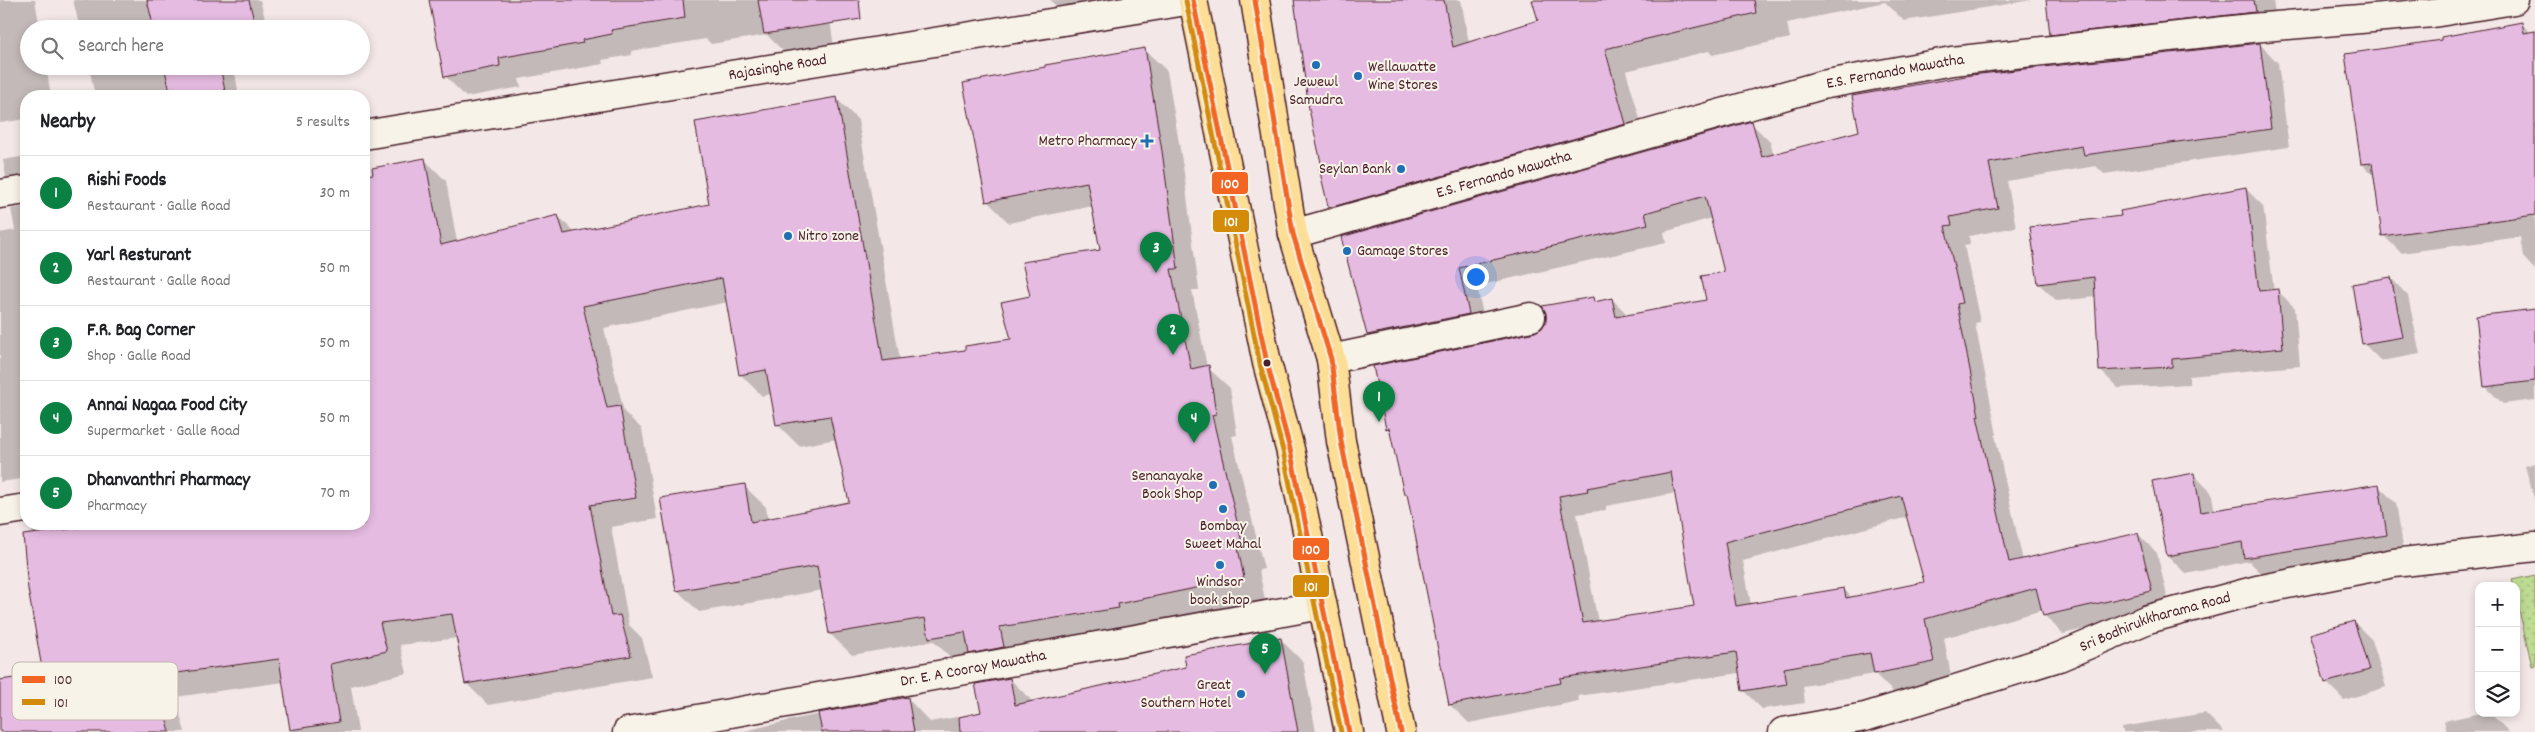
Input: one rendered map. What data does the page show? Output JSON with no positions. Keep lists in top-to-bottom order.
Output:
{
  "streets": {
    "street": [
      "Rajasinghe Road",
      "E.S. Fernando Mawatha",
      "Sri Bodhirukkharama Road",
      "Dr. E. A Cooray Mawatha"
    ]
  },
  "places": {
    "other": [
      "Jewewl Samudra",
      "Wellawatte Wine Stores",
      "Seylan Bank",
      "Nitro zone",
      "Gamage Stores",
      "Senanayake Book Shop",
      "Bombay Sweet Mahal",
      "Windsor book shop",
      "Great Southern Hotel"
    ],
    "health": ["Metro Pharmacy"]
  },
  "lines": ["transit line 100", "transit line 101"],
  "legend": ["100", "101"],
  "page": {
    "search": "Search here",
    "heading": ["Nearby", "5 results"],
    "list": [
      {
        "mark": "1",
        "name": "Rishi Foods",
        "note": "Restaurant · Galle Road",
        "value": "30 m"
      },
      {
        "mark": "2",
        "name": "Yarl Resturant",
        "note": "Restaurant · Galle Road",
        "value": "50 m"
      },
      {
        "mark": "3",
        "name": "F.R. Bag Corner",
        "note": "Shop · Galle Road",
        "value": "50 m"
      },
      {
        "mark": "4",
        "name": "Annai Nagaa Food City",
        "note": "Supermarket · Galle Road",
        "value": "50 m"
      },
      {
        "mark": "5",
        "name": "Dhanvanthri Pharmacy",
        "note": "Pharmacy",
        "value": "70 m"
      }
    ],
    "pins": [
      "3",
      "2",
      "1",
      "4",
      "5"
    ],
    "map_buttons": ["+", "−"]
  }
}
